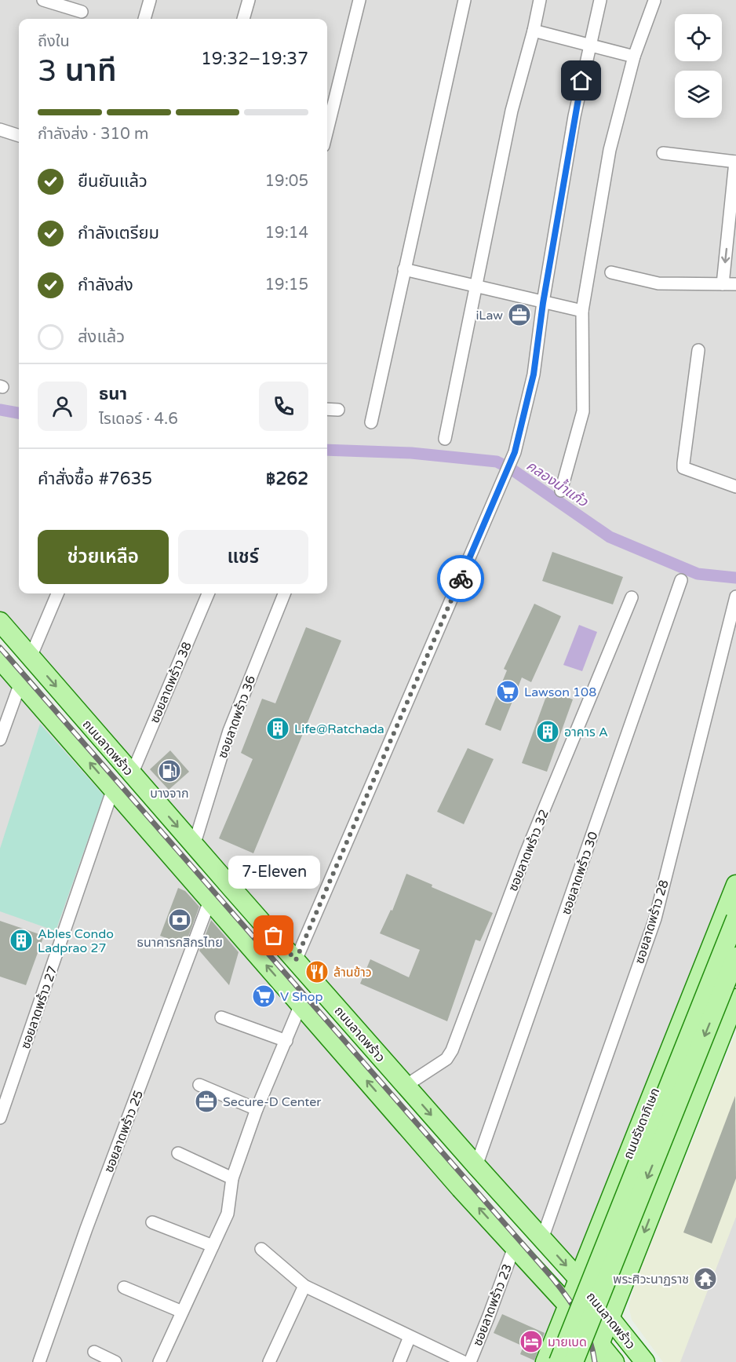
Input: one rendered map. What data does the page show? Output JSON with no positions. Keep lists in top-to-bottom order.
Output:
{
  "streets": {
    "main road": ["ถนนลาดพร้าว", "ถนนรัชดาภิเษก"],
    "street": [
      "ซอยลาดพร้าว 38",
      "ซอยลาดพร้าว 36",
      "ซอยลาดพร้าว 32",
      "ซอยลาดพร้าว 30",
      "ซอยลาดพร้าว 28",
      "ซอยลาดพร้าว 27",
      "ซอยลาดพร้าว 25",
      "ซอยลาดพร้าว 23"
    ]
  },
  "crossings": [
    ["ซอยลาดพร้าว 38", "ถนนลาดพร้าว"],
    ["ซอยลาดพร้าว 36", "ถนนลาดพร้าว"],
    ["ถนนลาดพร้าว", "ซอยลาดพร้าว 32"],
    ["ถนนลาดพร้าว", "ซอยลาดพร้าว 30"],
    ["ถนนลาดพร้าว", "ซอยลาดพร้าว 28"],
    ["ถนนลาดพร้าว", "ซอยลาดพร้าว 27"],
    ["ถนนลาดพร้าว", "ถนนรัชดาภิเษก"],
    ["ถนนลาดพร้าว", "ซอยลาดพร้าว 25"],
    ["ถนนลาดพร้าว", "ซอยลาดพร้าว 23"]
  ],
  "water": ["คลองน้ำแก้ว"],
  "places": {
    "office": ["iLaw", "Secure-D Center"],
    "supermarket": ["Lawson 108", "V Shop"],
    "building": ["Life@Ratchada", "อาคาร A", "Ables Condo Ladprao 27"],
    "fuel station": ["บางจาก"],
    "bank": ["ธนาคารกสิกรไทย"],
    "other": ["7-Eleven"],
    "restaurant": ["ล้านข้าว"],
    "temple": ["พระศิวะนาฏราช"],
    "hotel": ["มายเบด"]
  },
  "page": {
    "heading": ["3 นาที", "ถึงใน", "19:32–19:37"],
    "panel": [
      "ธนา",
      "ไรเดอร์ · 4.6",
      "คำสั่งซื้อ #7635",
      "฿262"
    ],
    "bar": "กำลังส่ง · 310 m",
    "list": [
      ["ยืนยันแล้ว", "19:05"],
      ["กำลังเตรียม", "19:14"],
      ["กำลังส่ง", "19:15"],
      "ส่งแล้ว"
    ],
    "buttons": ["ช่วยเหลือ", "แชร์"],
    "bubble": "7-Eleven"
  }
}
